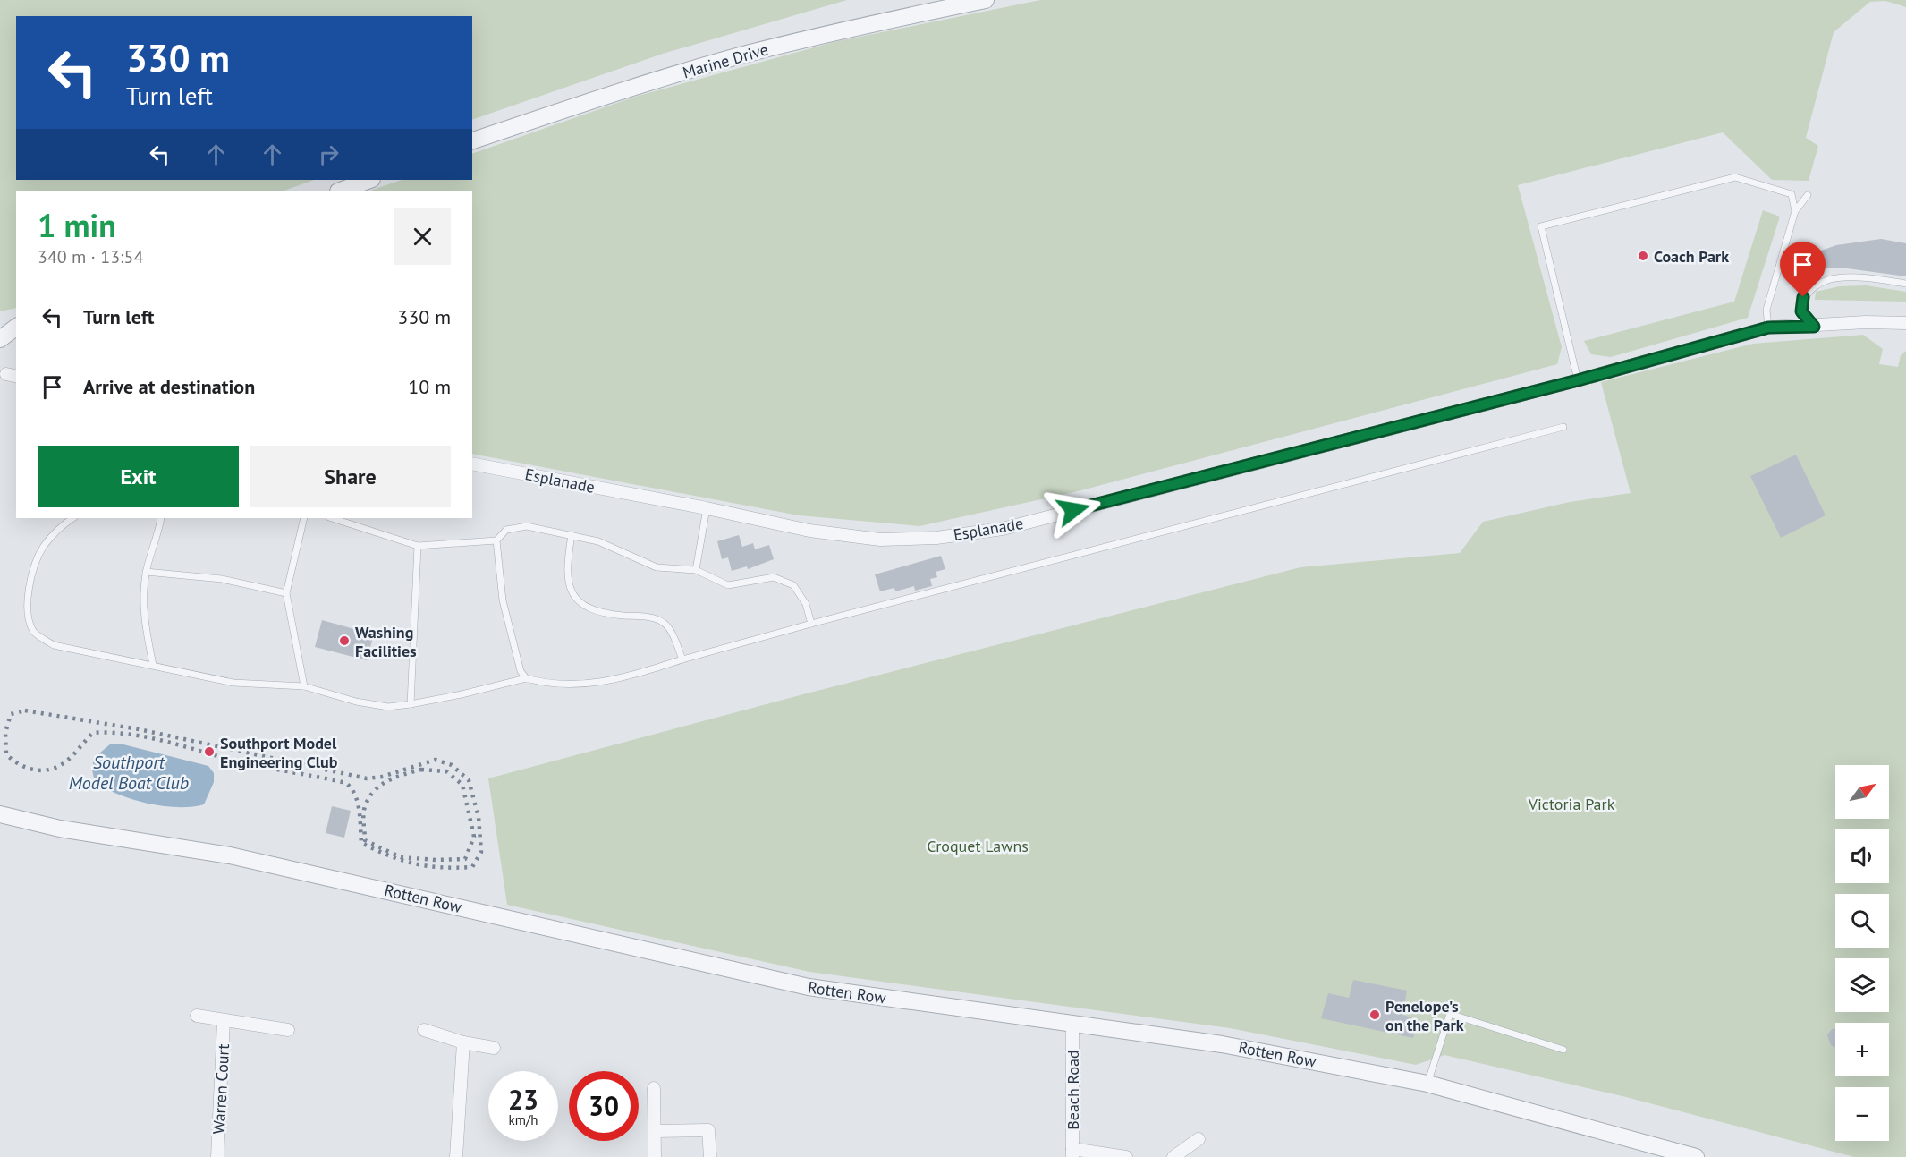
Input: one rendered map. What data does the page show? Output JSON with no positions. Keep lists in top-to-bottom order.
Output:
{
  "streets": {
    "street": [
      "Marine Drive",
      "Esplanade",
      "Rotten Row",
      "Warren Court",
      "Beach Road"
    ]
  },
  "crossings": [
    ["Rotten Row", "Beach Road"]
  ],
  "water": ["Southport Model Boat Club"],
  "parks": ["Victoria Park", "Croquet Lawns"],
  "places": [
    "Coach Park",
    "Washing Facilities",
    "Southport Model Engineering Club",
    "Penelope's on the Park"
  ],
  "north": "top right",
  "page": {
    "turn": ["330 m", "Turn left"],
    "heading": ["1 min", "340 m · 13:54"],
    "list": [
      {
        "name": "Turn left",
        "value": "330 m"
      },
      {
        "name": "Arrive at destination",
        "value": "10 m"
      }
    ],
    "buttons": ["Exit", "Share"],
    "map_buttons": ["+", "−"],
    "speed": "23 km/h",
    "limit": "30"
  }
}
